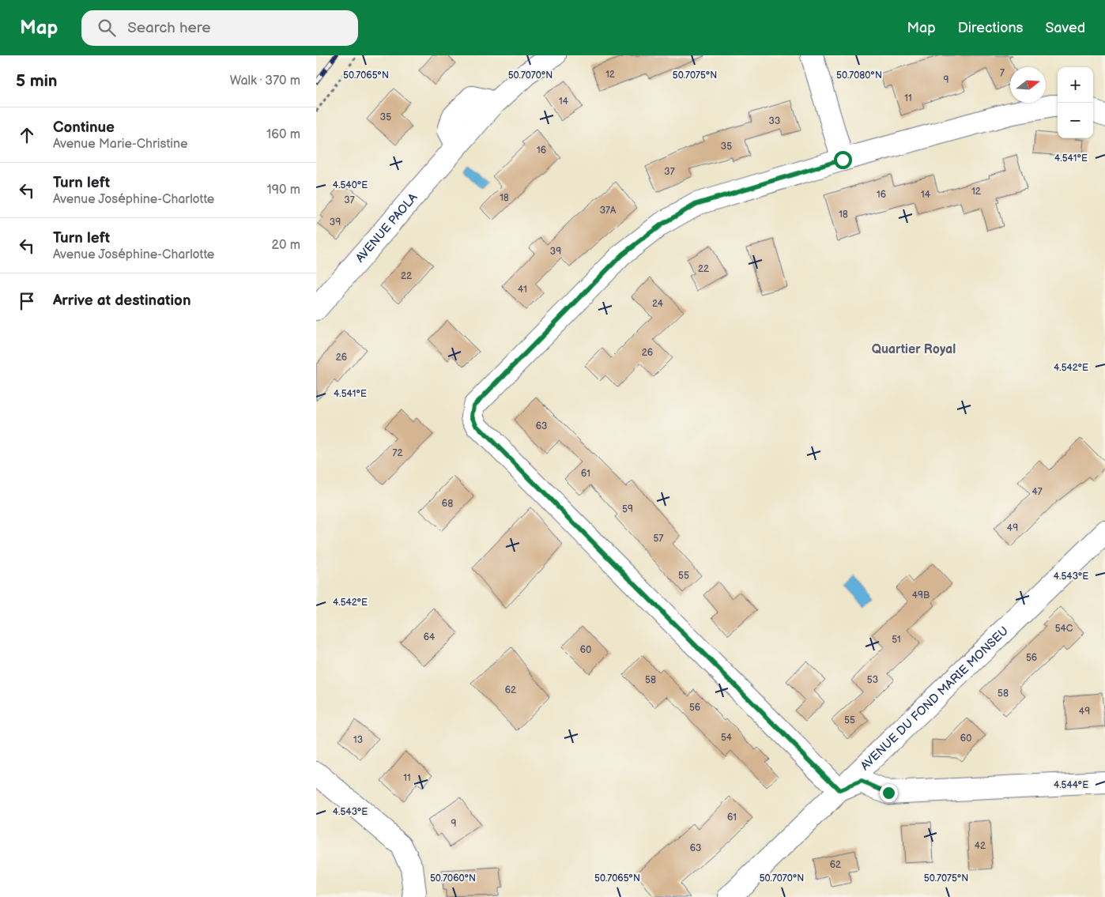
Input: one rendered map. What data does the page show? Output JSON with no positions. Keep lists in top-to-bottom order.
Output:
{
  "streets": {
    "street": ["AVENUE PAOLA", "AVENUE DU FOND MARIE MONSEU"]
  },
  "districts": ["Quartier Royal"],
  "house_numbers": [
    "7",
    "12",
    "9",
    "11",
    "14",
    "35",
    "33",
    "35",
    "16",
    "37",
    "12",
    "16",
    "14",
    "18",
    "37",
    "37A",
    "18",
    "39",
    "39",
    "22",
    "22",
    "41",
    "24",
    "26",
    "26",
    "63",
    "72",
    "61",
    "47",
    "68",
    "59",
    "49",
    "57",
    "55",
    "49B",
    "54C",
    "64",
    "51",
    "60",
    "56",
    "58",
    "53",
    "62",
    "58",
    "56",
    "49",
    "55",
    "54",
    "60",
    "13",
    "11",
    "61",
    "9",
    "42",
    "63",
    "62"
  ],
  "north": "right",
  "page": {
    "header": "Map",
    "search": "Search here",
    "nav": ["Map", "Directions", "Saved"],
    "heading": ["5 min", "Walk · 370 m"],
    "map_buttons": ["+", "−"],
    "list": [
      ["Continue", "Avenue Marie-Christine", "160 m"],
      ["Turn left", "Avenue Joséphine-Charlotte", "190 m"],
      ["Turn left", "Avenue Joséphine-Charlotte", "20 m"],
      "Arrive at destination"
    ]
  },
  "coordinates": [
    "50.7065°N",
    "50.7070°N",
    "50.7075°N",
    "50.7080°N",
    "4.541°E",
    "4.540°E",
    "4.542°E",
    "4.543°E",
    "4.544°E",
    "50.7060°N"
  ]
}
